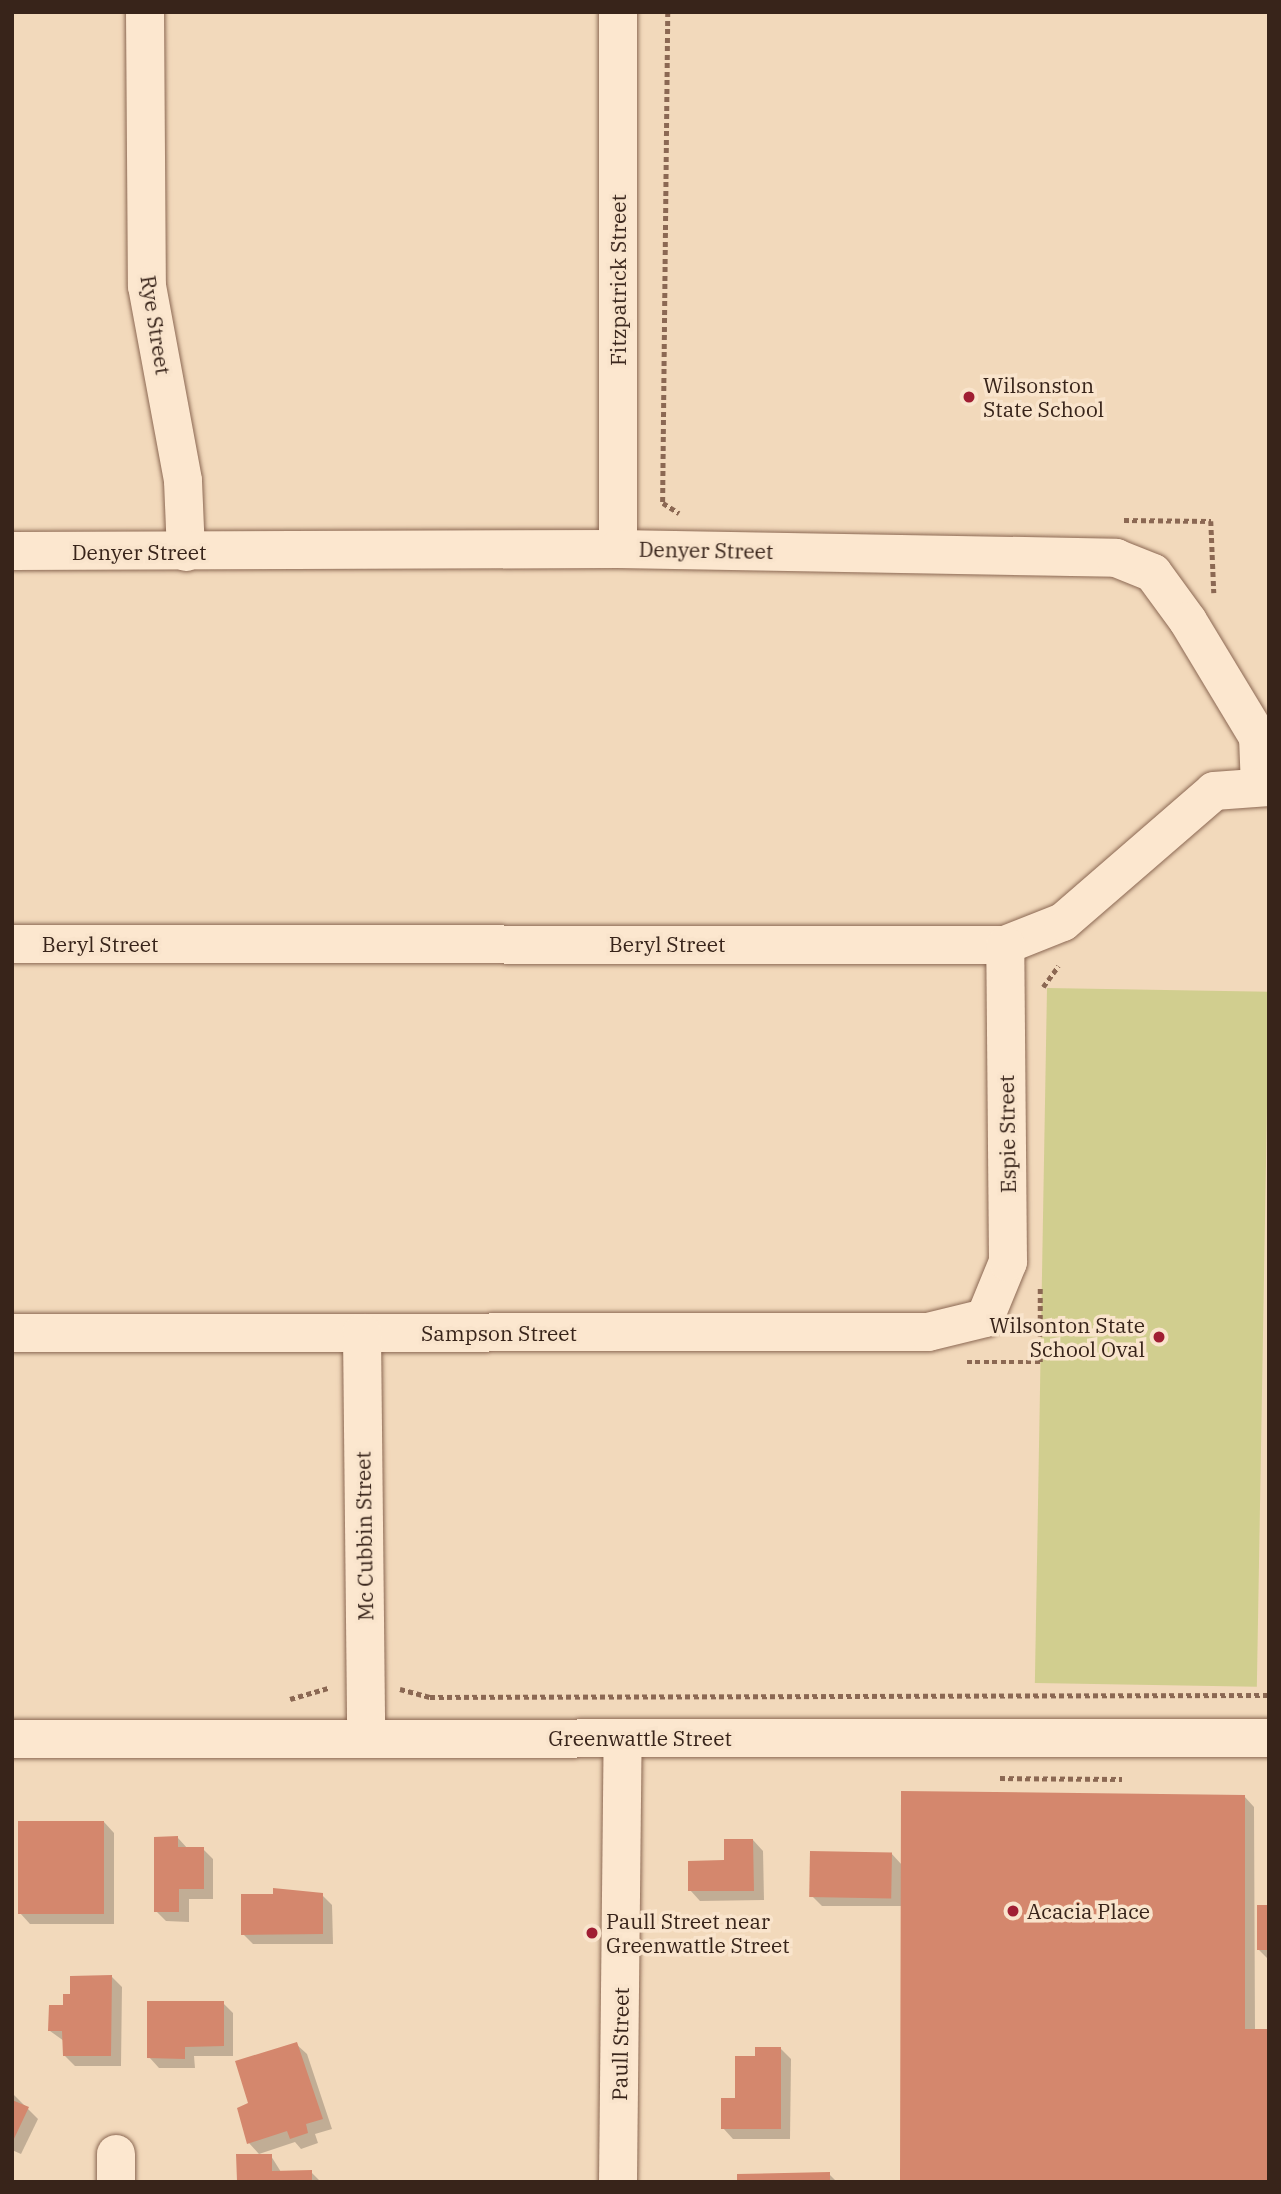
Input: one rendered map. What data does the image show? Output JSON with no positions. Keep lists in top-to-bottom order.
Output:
{
  "streets": {
    "street": [
      "Fitzpatrick Street",
      "Rye Street",
      "Denyer Street",
      "Beryl Street",
      "Espie Street",
      "Sampson Street",
      "Mc Cubbin Street",
      "Greenwattle Street",
      "Paull Street"
    ]
  },
  "crossings": [
    ["Fitzpatrick Street", "Denyer Street"],
    ["Rye Street", "Denyer Street"],
    ["Denyer Street", "Beryl Street"],
    ["Beryl Street", "Espie Street"],
    ["Espie Street", "Sampson Street"],
    ["Sampson Street", "Mc Cubbin Street"],
    ["Mc Cubbin Street", "Greenwattle Street"],
    ["Greenwattle Street", "Paull Street"]
  ],
  "places": [
    "Wilsonston State School",
    "Wilsonton State School Oval",
    "Acacia Place",
    "Paull Street near Greenwattle Street"
  ]
}
